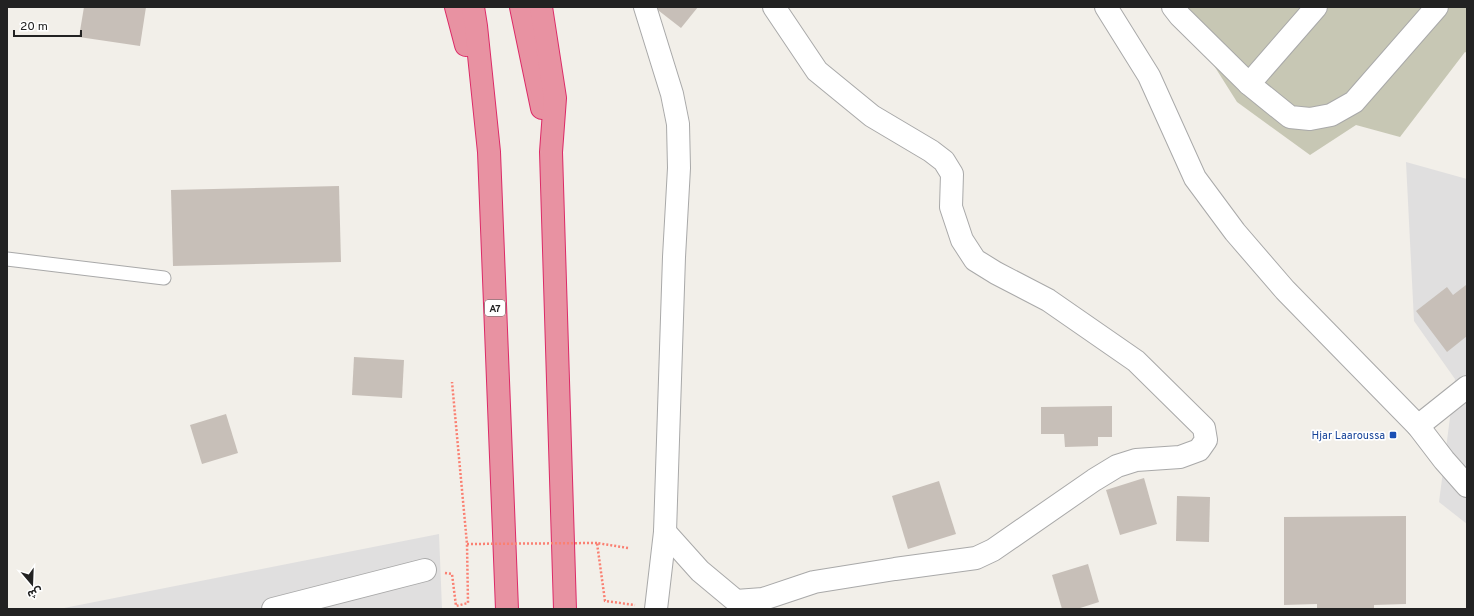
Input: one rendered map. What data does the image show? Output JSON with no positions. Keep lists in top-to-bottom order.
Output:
{
  "streets": {
    "highway": ["A7"]
  },
  "places": {
    "transit": ["Hjar Laaroussa"]
  },
  "scale_bar": "20 m",
  "north": "bottom"
}
